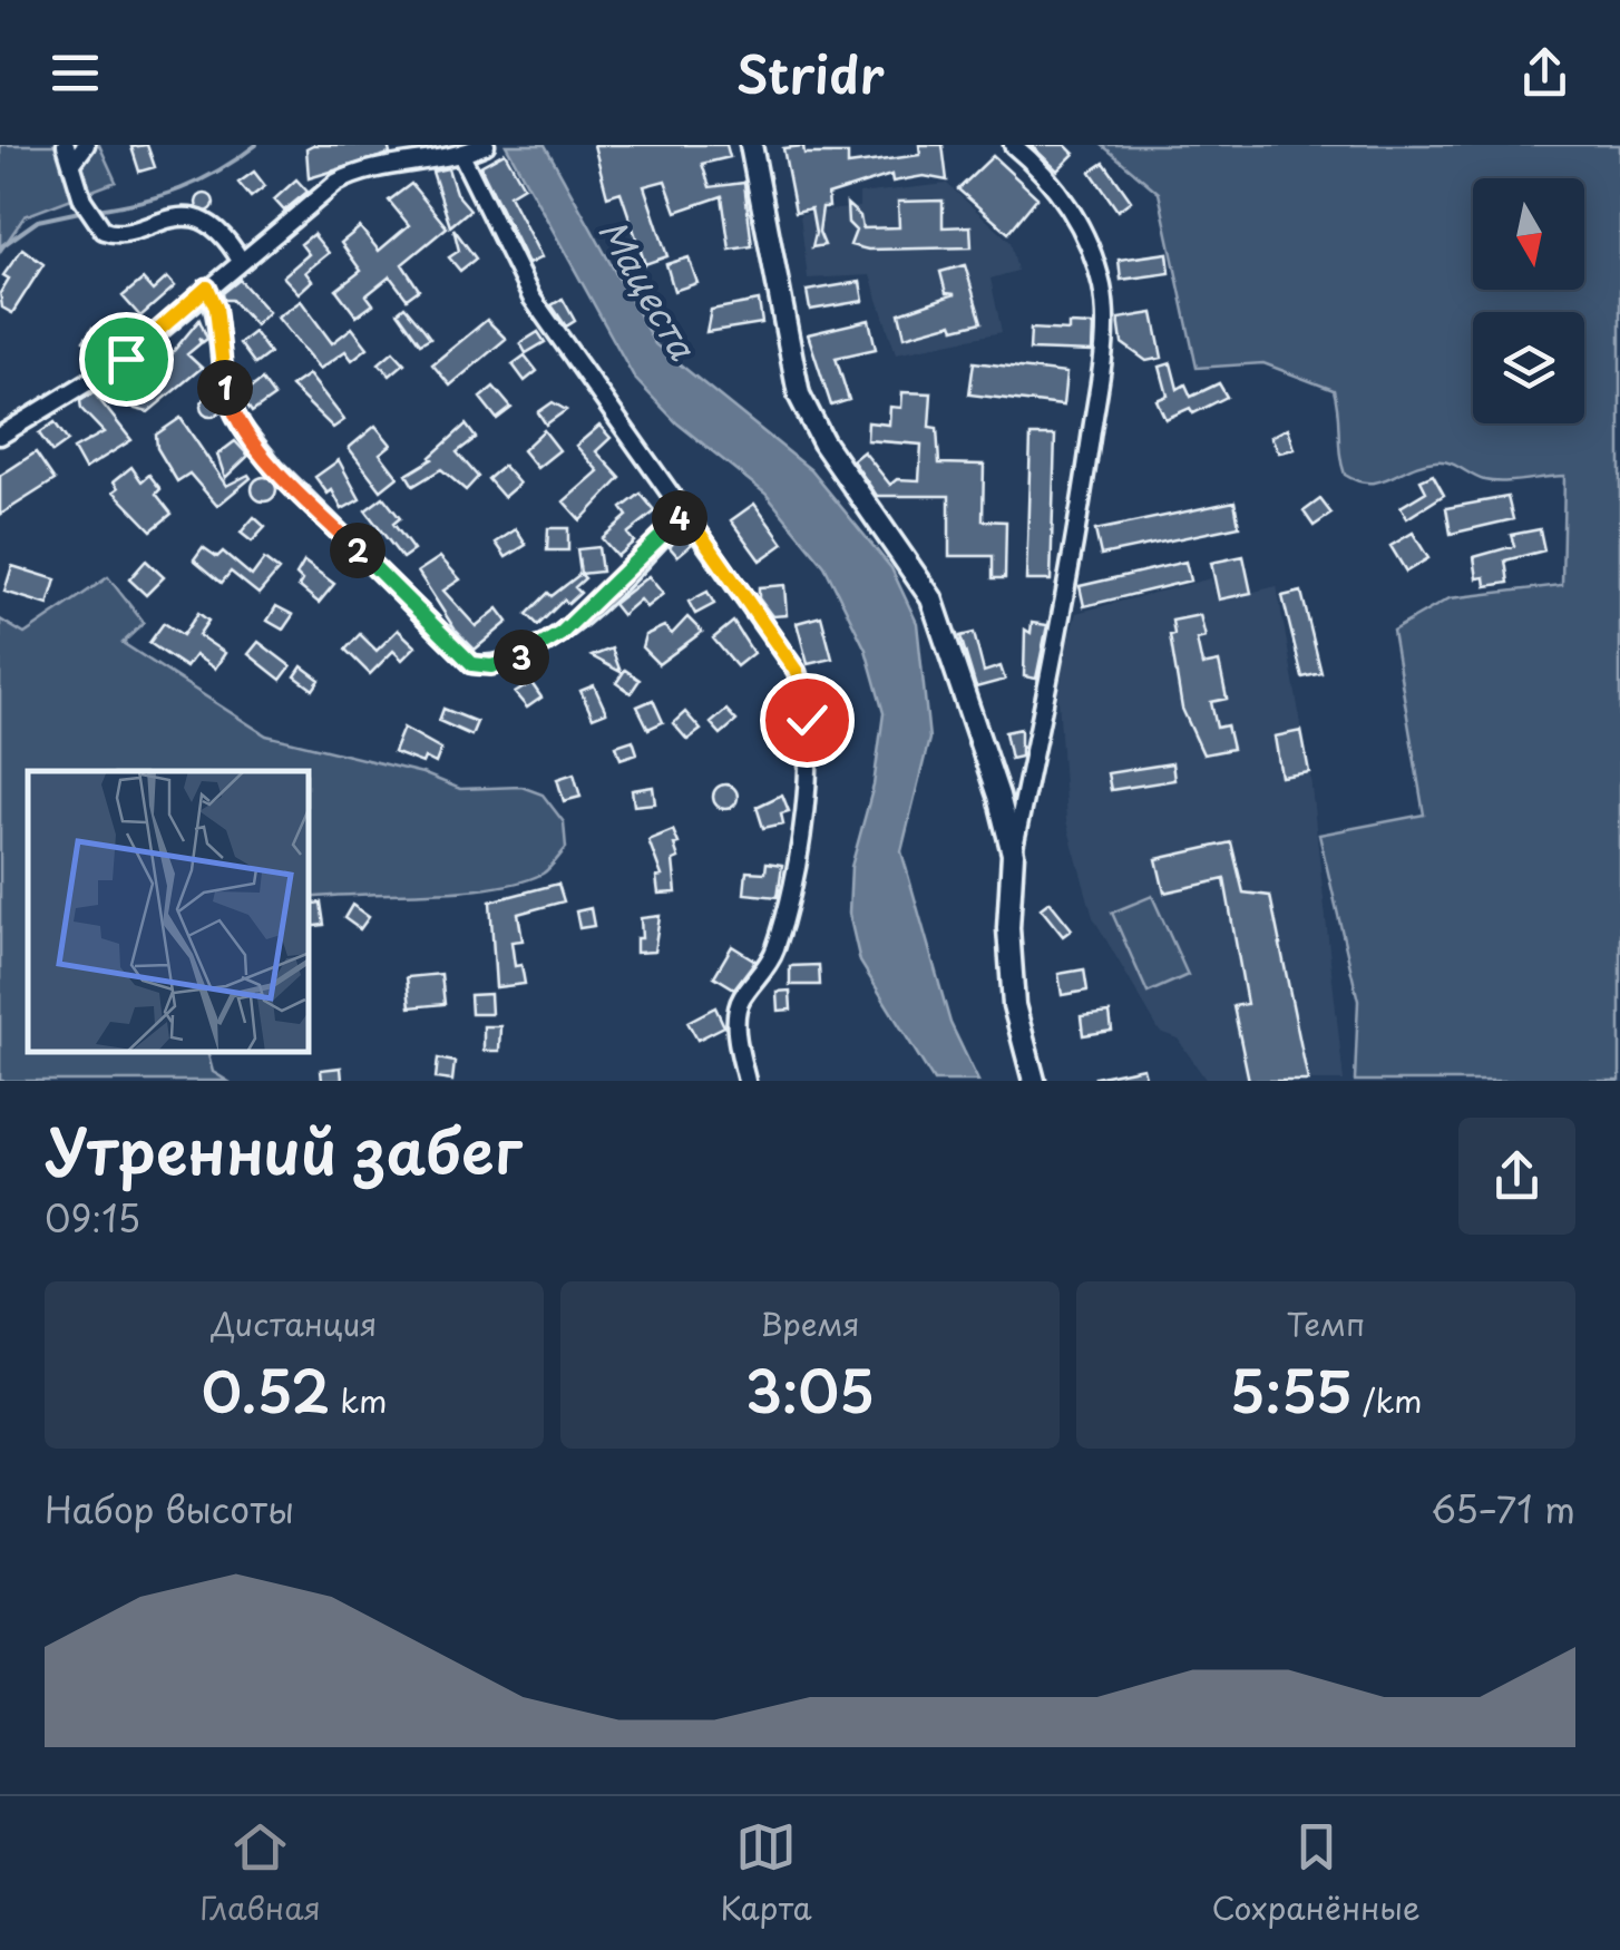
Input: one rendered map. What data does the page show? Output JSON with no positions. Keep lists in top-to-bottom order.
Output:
{
  "water": ["Мацеста"],
  "north": "bottom",
  "page": {
    "header": "Stridr",
    "pins": [
      "1",
      "4",
      "2",
      "3"
    ],
    "heading": ["Утренний забег", "09:15"],
    "stats": [
      ["Дистанция", "0.52 km"],
      ["Время", "3:05"],
      ["Темп", "5:55 /km"]
    ],
    "chart": ["Набор высоты", "65–71 m"],
    "tabs": ["Главная", "Карта", "Сохранённые"]
  }
}
